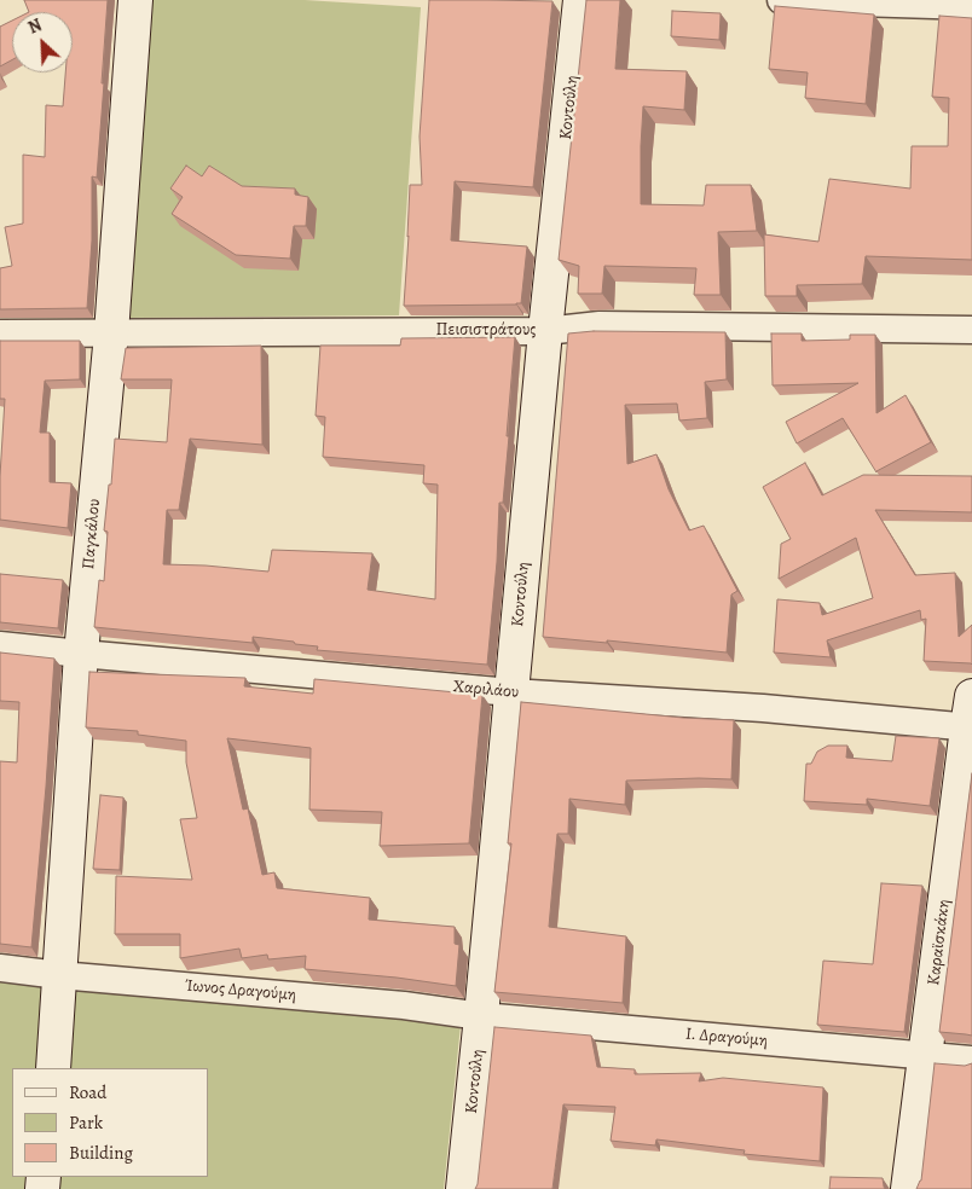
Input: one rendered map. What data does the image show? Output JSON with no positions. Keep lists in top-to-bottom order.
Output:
{
  "streets": {
    "main road": ["Κοντούλη", "Παγκάλου", "Καραϊσκάκη"],
    "street": [
      "Πεισιστράτους",
      "Χαριλάου",
      "Ίωνος Δραγούμη",
      "Ι. Δραγούμη"
    ]
  },
  "crossings": [
    ["Κοντούλη", "Πεισιστράτους"],
    ["Κοντούλη", "Χαριλάου"],
    ["Κοντούλη", "Ίωνος Δραγούμη"],
    ["Κοντούλη", "Ι. Δραγούμη"],
    ["Πεισιστράτους", "Παγκάλου"],
    ["Παγκάλου", "Χαριλάου"],
    ["Παγκάλου", "Ίωνος Δραγούμη"],
    ["Χαριλάου", "Καραϊσκάκη"],
    ["Καραϊσκάκη", "Ι. Δραγούμη"],
    ["Ίωνος Δραγούμη", "Ι. Δραγούμη"]
  ],
  "legend": ["Road", "Park", "Building"],
  "north": "top left"
}
